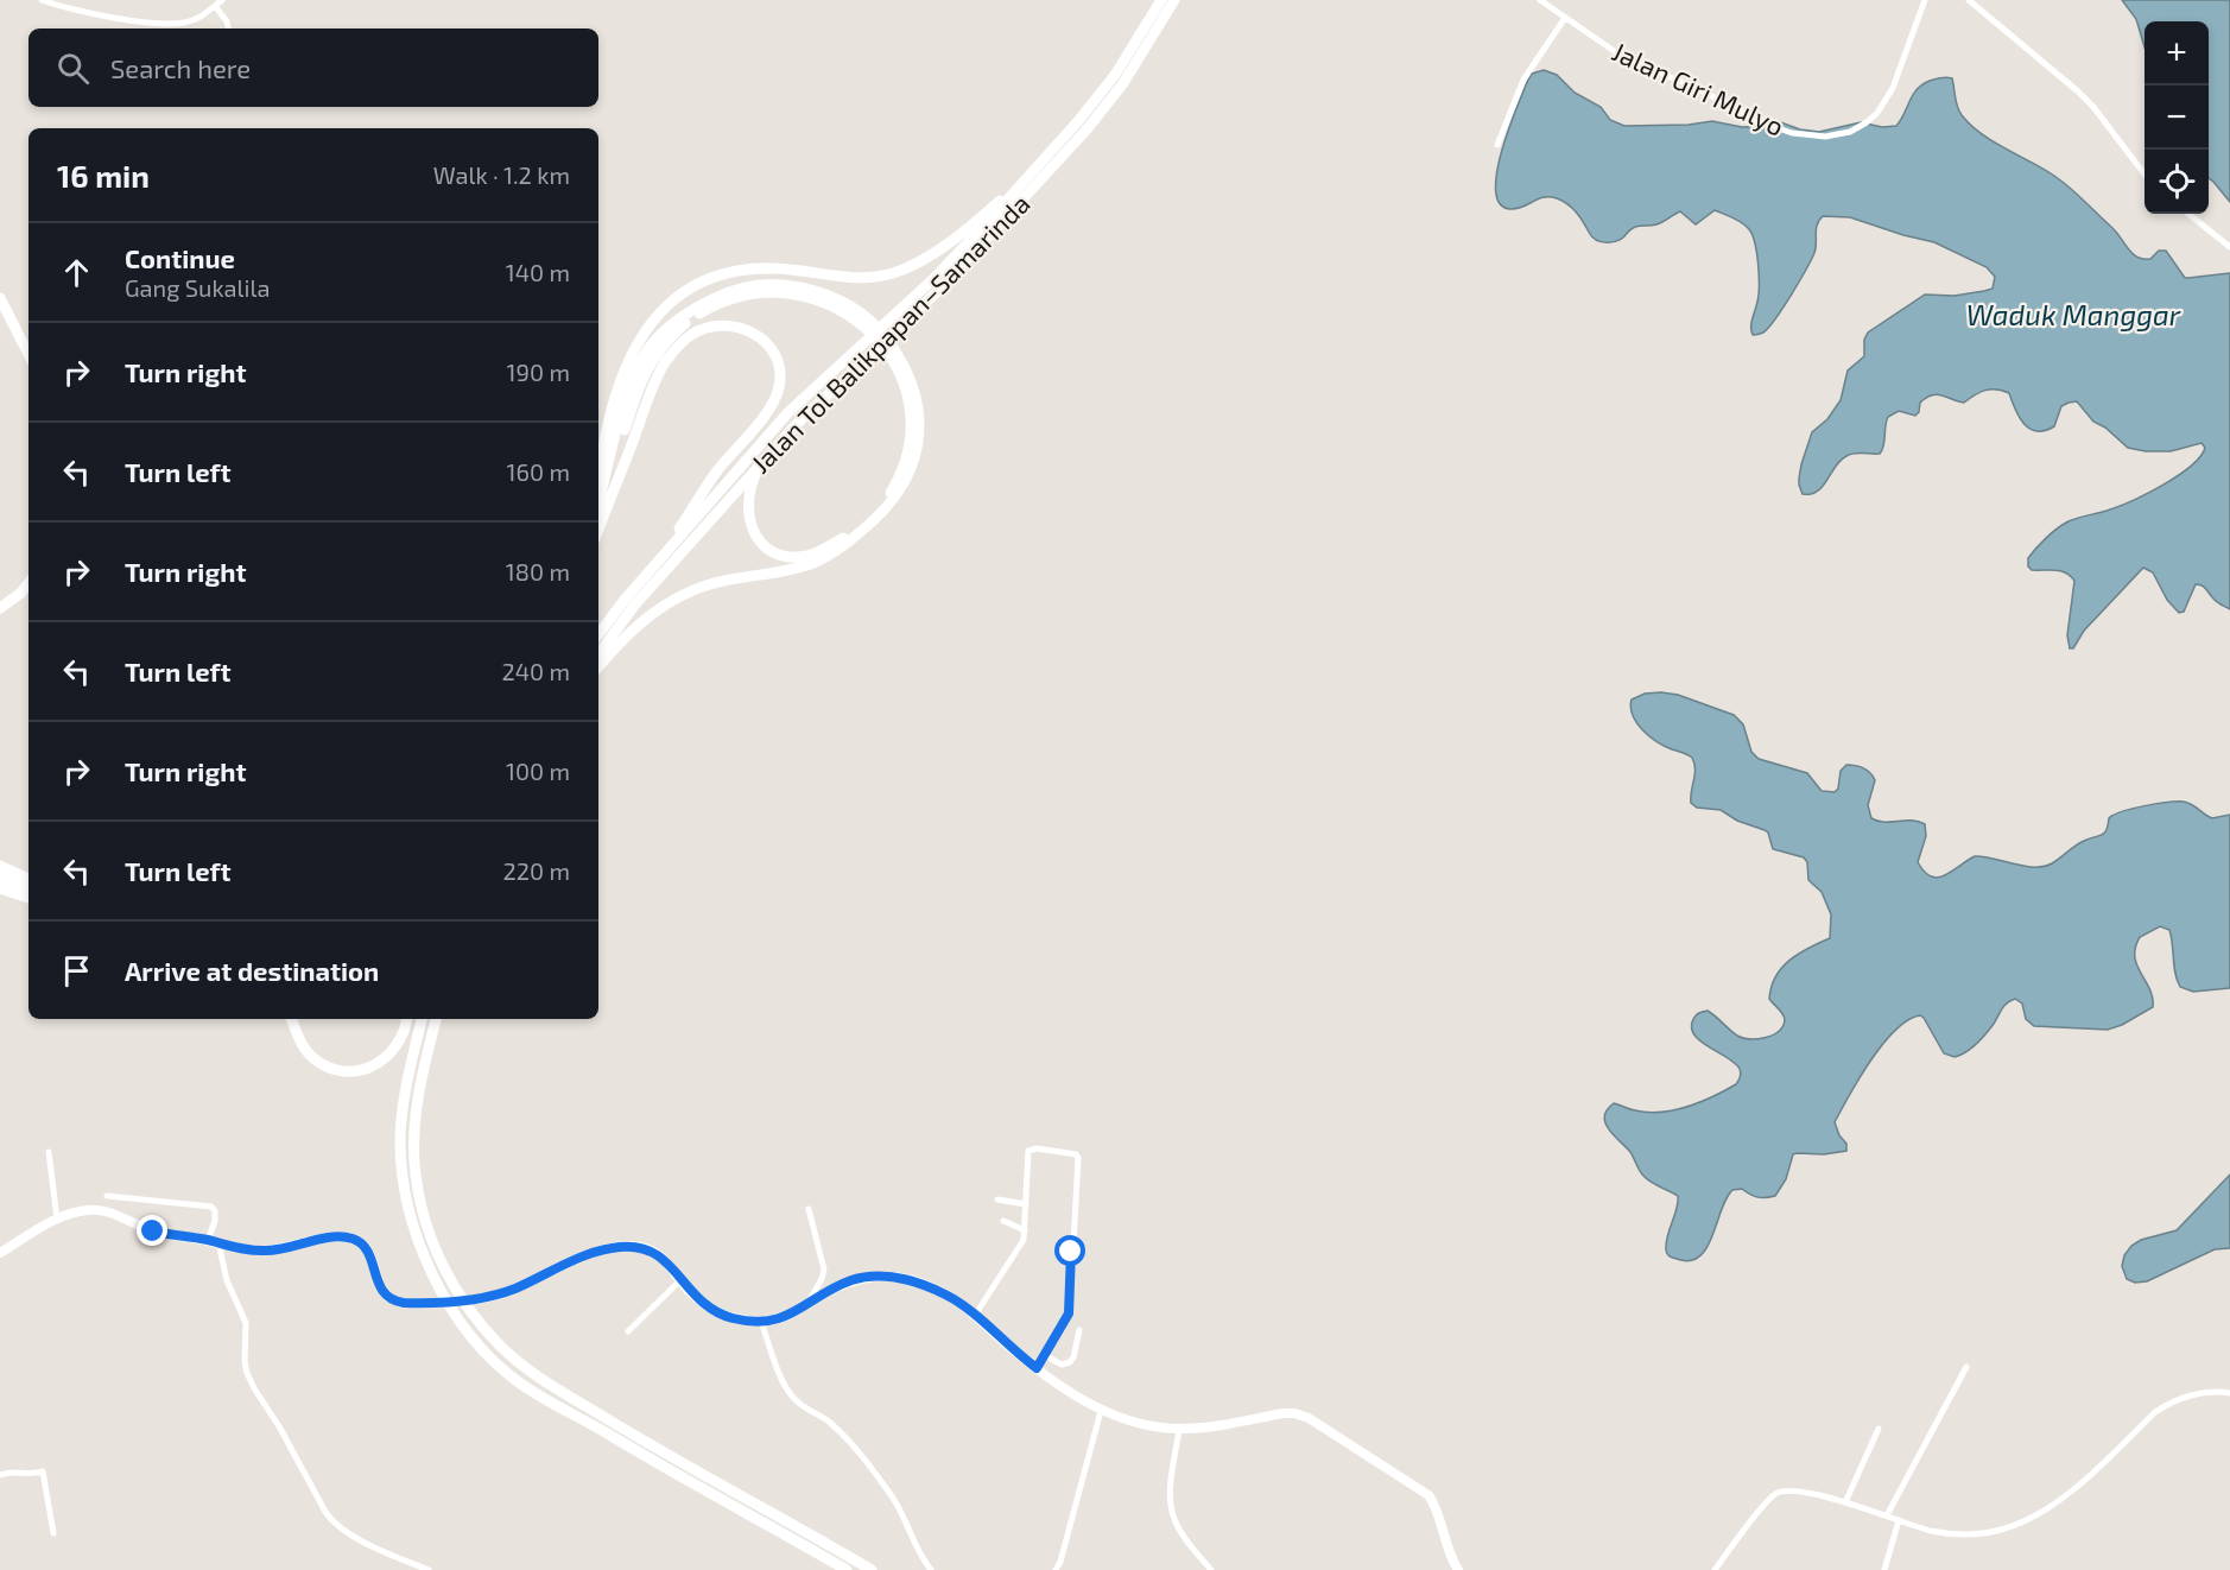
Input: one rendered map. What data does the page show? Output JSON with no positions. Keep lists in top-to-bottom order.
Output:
{
  "streets": {
    "highway": ["Jalan Tol Balikpapan–Samarinda"],
    "street": ["Jalan Giri Mulyo"]
  },
  "water": ["Waduk Manggar"],
  "page": {
    "map_buttons": ["+", "−"],
    "search": "Search here",
    "heading": ["16 min", "Walk · 1.2 km"],
    "list": [
      ["Continue", "Gang Sukalila", "140 m"],
      ["Turn right", "190 m"],
      ["Turn left", "160 m"],
      ["Turn right", "180 m"],
      ["Turn left", "240 m"],
      ["Turn right", "100 m"],
      ["Turn left", "220 m"],
      "Arrive at destination"
    ]
  }
}
